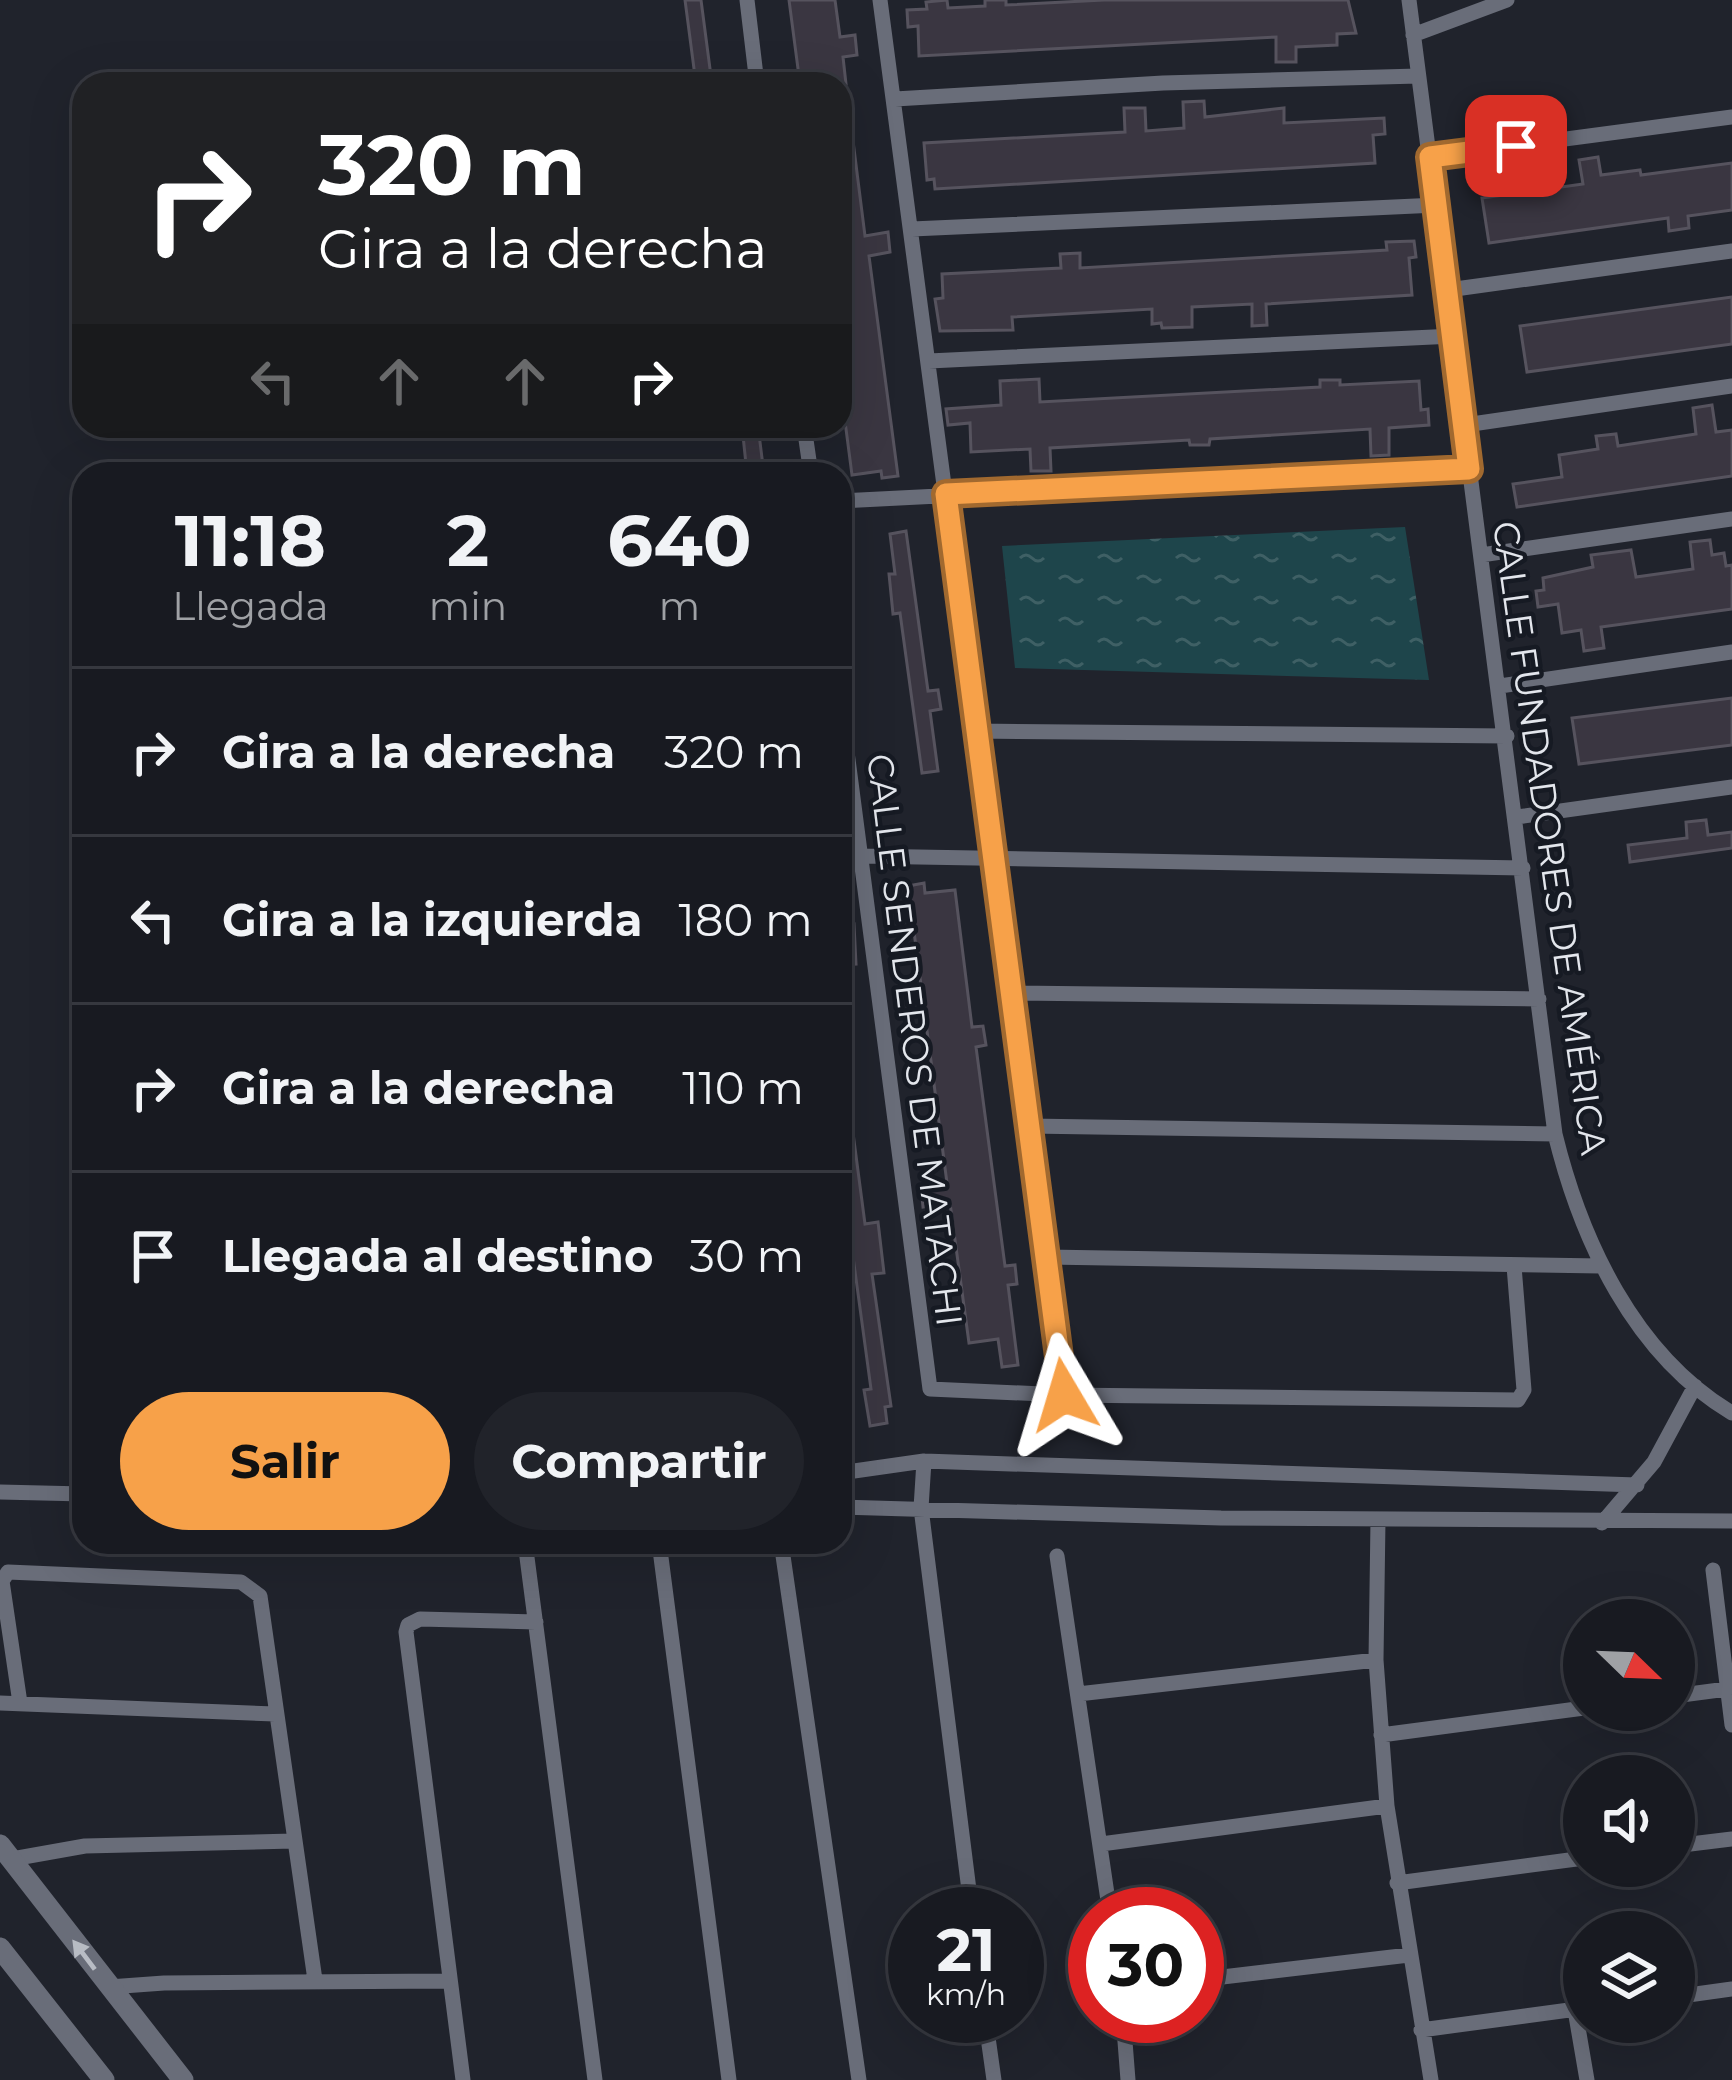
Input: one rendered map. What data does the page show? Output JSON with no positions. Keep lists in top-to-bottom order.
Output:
{
  "streets": {
    "street": ["CALLE FUNDADORES DE AMÉRICA", "CALLE SENDEROS DE MATACHI"]
  },
  "north": "bottom right",
  "page": {
    "turn": ["320 m", "Gira a la derecha"],
    "eta": [
      "11:18",
      "Llegada",
      "2",
      "min",
      "640",
      "m"
    ],
    "list": [
      {
        "name": "Gira a la derecha",
        "value": "320 m"
      },
      {
        "name": "Gira a la izquierda",
        "value": "180 m"
      },
      {
        "name": "Gira a la derecha",
        "value": "110 m"
      },
      {
        "name": "Llegada al destino",
        "value": "30 m"
      }
    ],
    "buttons": ["Salir", "Compartir"],
    "speed": "21 km/h",
    "limit": "30"
  }
}
